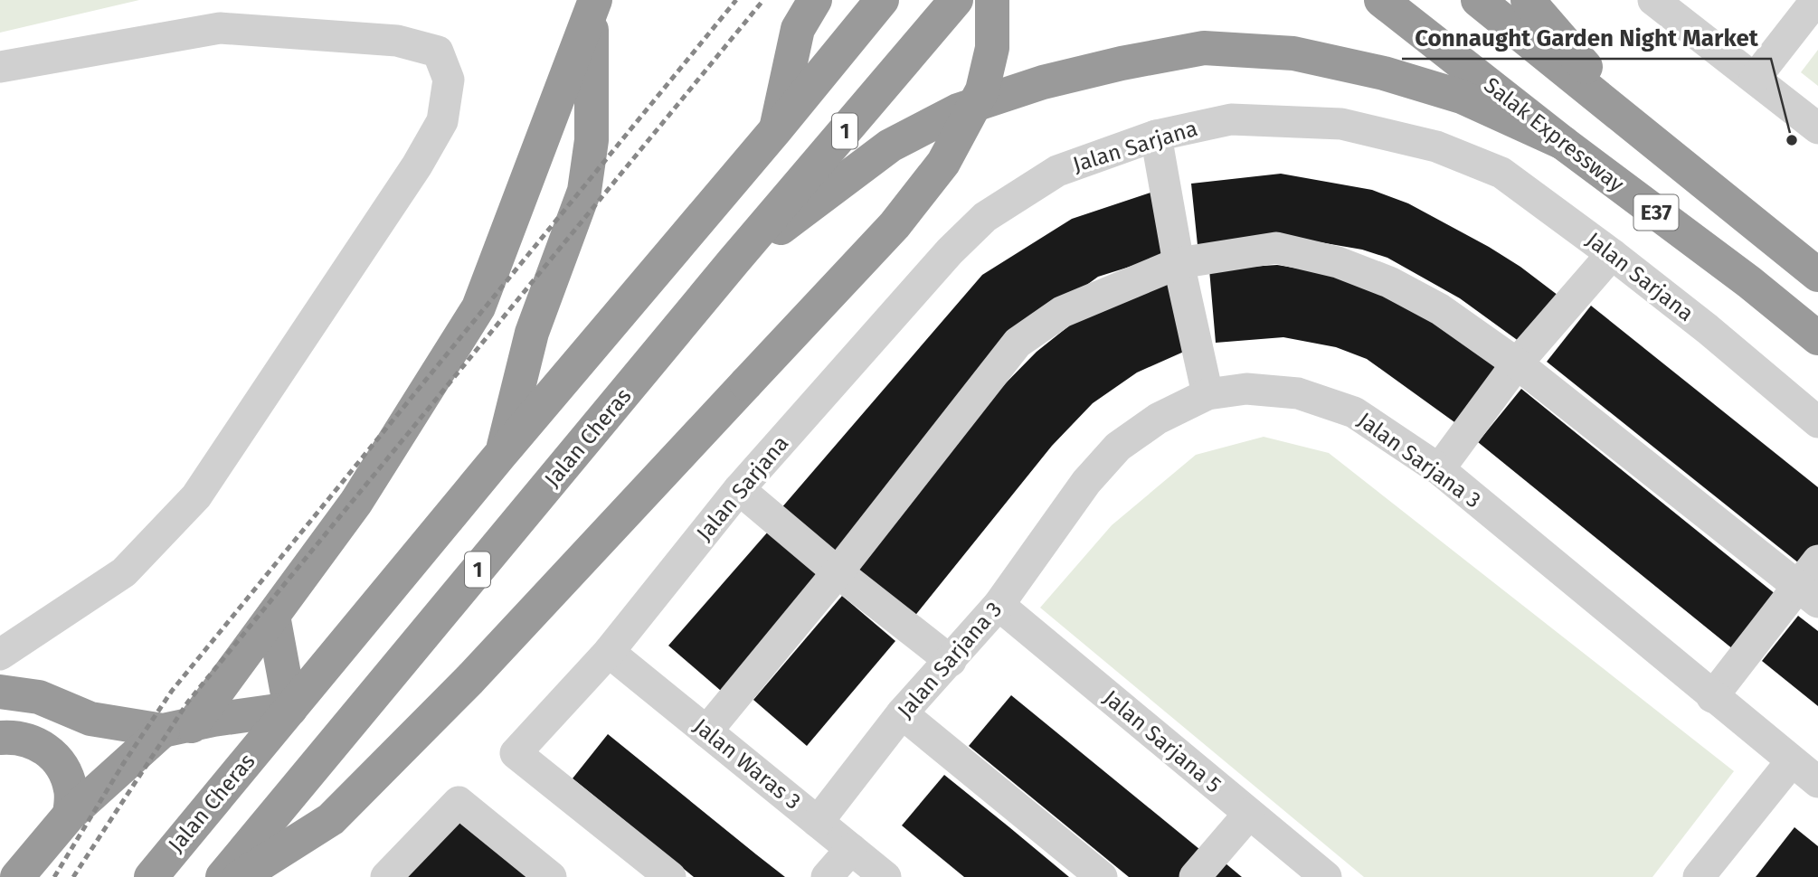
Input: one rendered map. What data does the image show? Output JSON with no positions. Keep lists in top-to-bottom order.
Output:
{
  "streets": {
    "highway": [
      "1",
      "Salak Expressway",
      "E37",
      "Jalan Cheras"
    ],
    "street": [
      "Jalan Sarjana",
      "Jalan Sarjana 3",
      "Jalan Sarjana 5",
      "Jalan Waras 3"
    ]
  },
  "crossings": [
    ["Jalan Sarjana", "Jalan Waras 3"],
    ["Jalan Sarjana 3", "Jalan Sarjana 5"],
    ["Jalan Sarjana 3", "Jalan Waras 3"]
  ],
  "places": ["Connaught Garden Night Market"]
}
